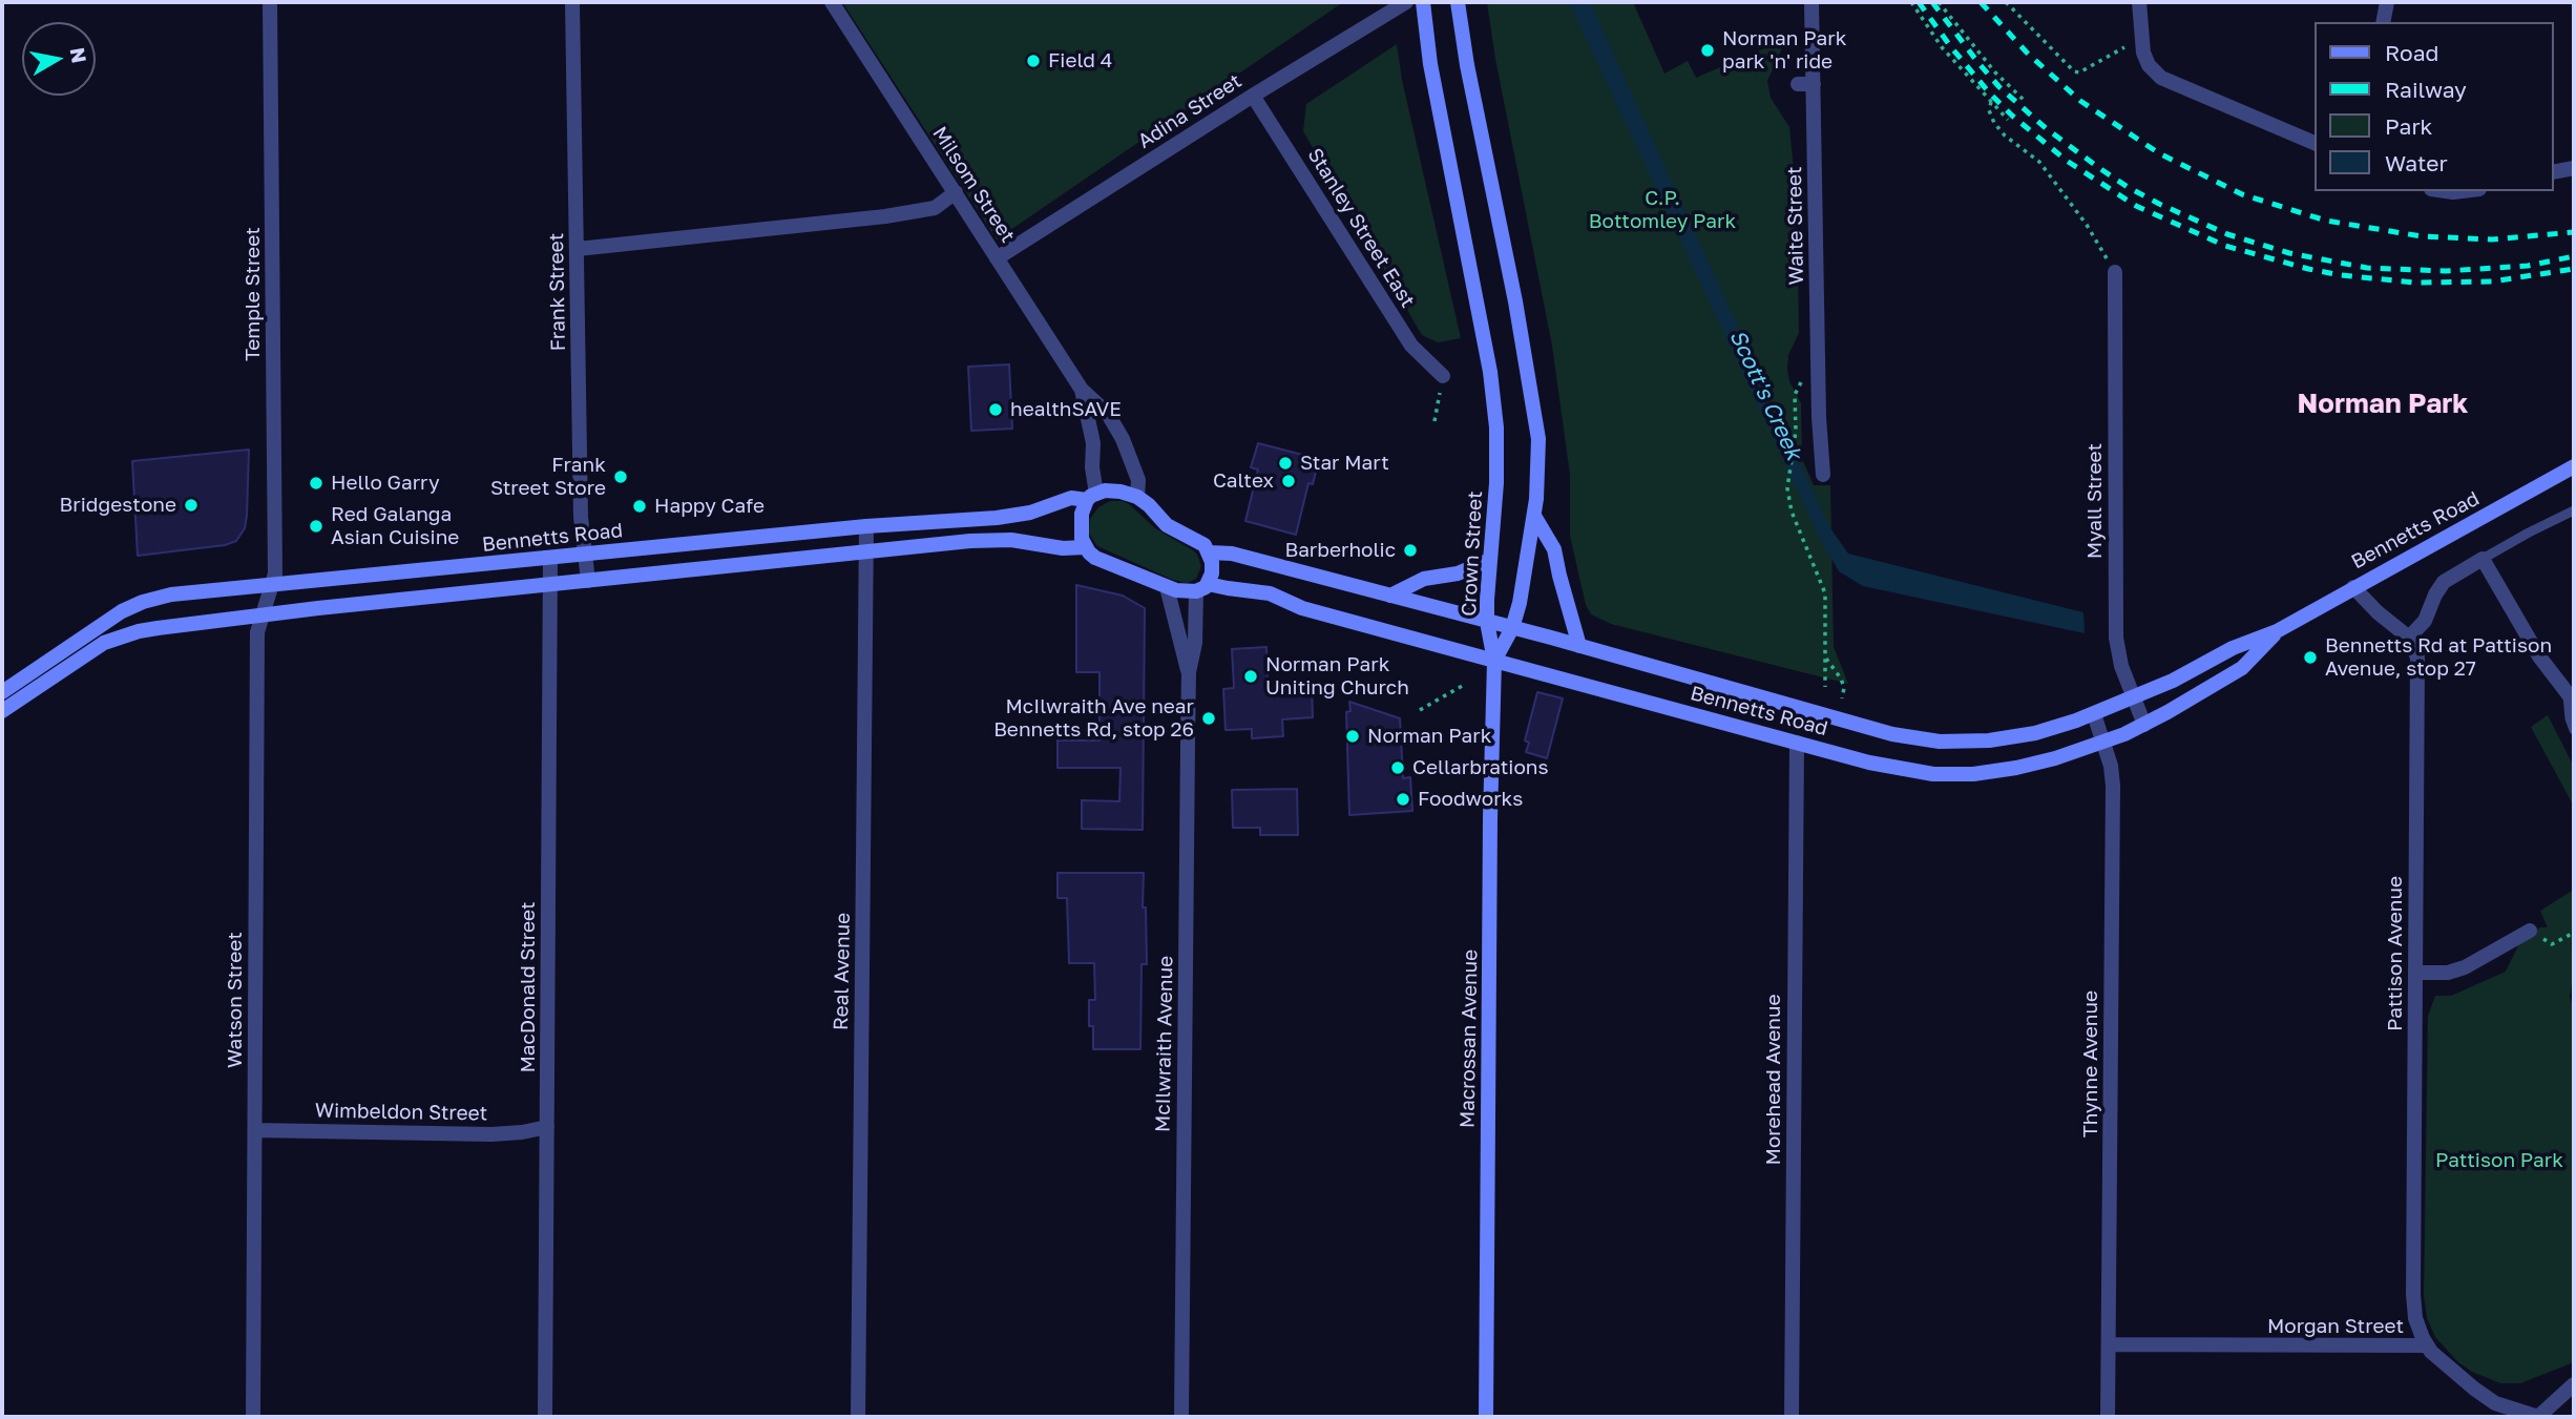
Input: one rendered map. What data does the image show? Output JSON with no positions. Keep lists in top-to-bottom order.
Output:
{
  "streets": {
    "main road": ["Bennetts Road", "Crown Street", "Macrossan Avenue"],
    "street": [
      "Adina Street",
      "Milsom Street",
      "Waite Street",
      "Stanley Street East",
      "Frank Street",
      "Temple Street",
      "Myall Street",
      "Pattison Avenue",
      "Real Avenue",
      "MacDonald Street",
      "Watson Street",
      "McIlwraith Avenue",
      "Thynne Avenue",
      "Morehead Avenue",
      "Wimbeldon Street",
      "Morgan Street"
    ]
  },
  "crossings": [
    ["Adina Street", "Milsom Street"],
    ["Adina Street", "Stanley Street East"],
    ["Milsom Street", "Bennetts Road"],
    ["Frank Street", "Bennetts Road"],
    ["Temple Street", "Bennetts Road"],
    ["Temple Street", "Watson Street"],
    ["Myall Street", "Bennetts Road"],
    ["Bennetts Road", "Crown Street"],
    ["Bennetts Road", "Real Avenue"],
    ["Bennetts Road", "MacDonald Street"],
    ["Bennetts Road", "Watson Street"],
    ["Bennetts Road", "Macrossan Avenue"],
    ["Bennetts Road", "McIlwraith Avenue"],
    ["Bennetts Road", "Thynne Avenue"],
    ["Bennetts Road", "Morehead Avenue"],
    ["Crown Street", "Macrossan Avenue"],
    ["Pattison Avenue", "Morgan Street"],
    ["MacDonald Street", "Wimbeldon Street"],
    ["Watson Street", "Wimbeldon Street"],
    ["Thynne Avenue", "Morgan Street"]
  ],
  "districts": ["Norman Park"],
  "water": ["Scott's Creek"],
  "parks": ["C.P. Bottomley Park", "Pattison Park"],
  "places": [
    "Norman Park park 'n' ride",
    "Field 4",
    "healthSAVE",
    "Star Mart",
    "Frank Street Store",
    "Caltex",
    "Hello Garry",
    "Bridgestone",
    "Happy Cafe",
    "Red Galanga Asian Cuisine",
    "Barberholic",
    "Bennetts Rd at Pattison Avenue, stop 27",
    "Norman Park Uniting Church",
    "McIlwraith Ave near Bennetts Rd, stop 26",
    "Norman Park",
    "Cellarbrations",
    "Foodworks"
  ],
  "legend": [
    "Road",
    "Railway",
    "Park",
    "Water"
  ],
  "north": "right"
}
